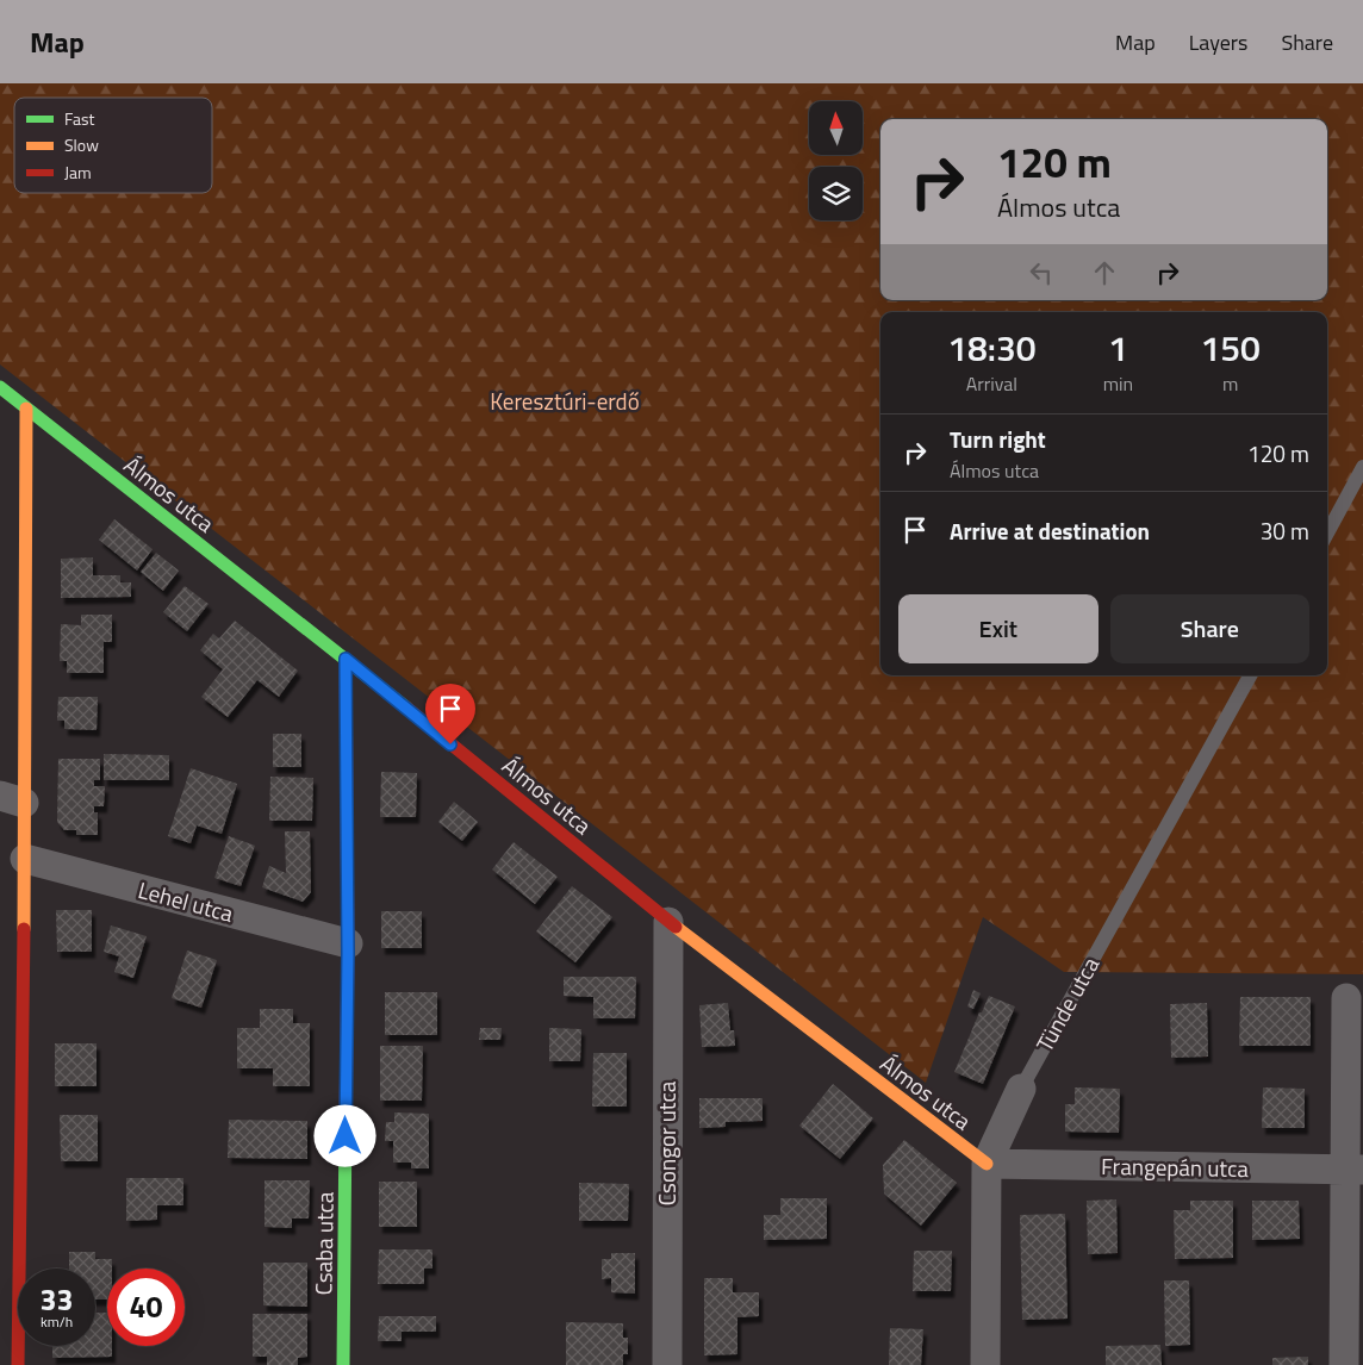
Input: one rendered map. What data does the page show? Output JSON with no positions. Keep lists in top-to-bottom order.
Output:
{
  "streets": {
    "street": [
      "Álmos utca",
      "Lehel utca",
      "Tünde utca",
      "Csongor utca",
      "Frangepán utca",
      "Csaba utca"
    ]
  },
  "crossings": [
    ["Álmos utca", "Tünde utca"],
    ["Álmos utca", "Csongor utca"],
    ["Álmos utca", "Frangepán utca"],
    ["Álmos utca", "Csaba utca"],
    ["Lehel utca", "Csaba utca"],
    ["Tünde utca", "Frangepán utca"]
  ],
  "parks": ["Keresztúri-erdő"],
  "legend": ["Fast", "Slow", "Jam"],
  "north": "top",
  "page": {
    "header": "Map",
    "nav": ["Map", "Layers", "Share"],
    "turn": ["120 m", "Álmos utca"],
    "eta": [
      "18:30",
      "Arrival",
      "1",
      "min",
      "150",
      "m"
    ],
    "list": [
      {
        "name": "Turn right",
        "note": "Álmos utca",
        "value": "120 m"
      },
      {
        "name": "Arrive at destination",
        "value": "30 m"
      }
    ],
    "buttons": ["Exit", "Share"],
    "speed": "33 km/h",
    "limit": "40"
  }
}
